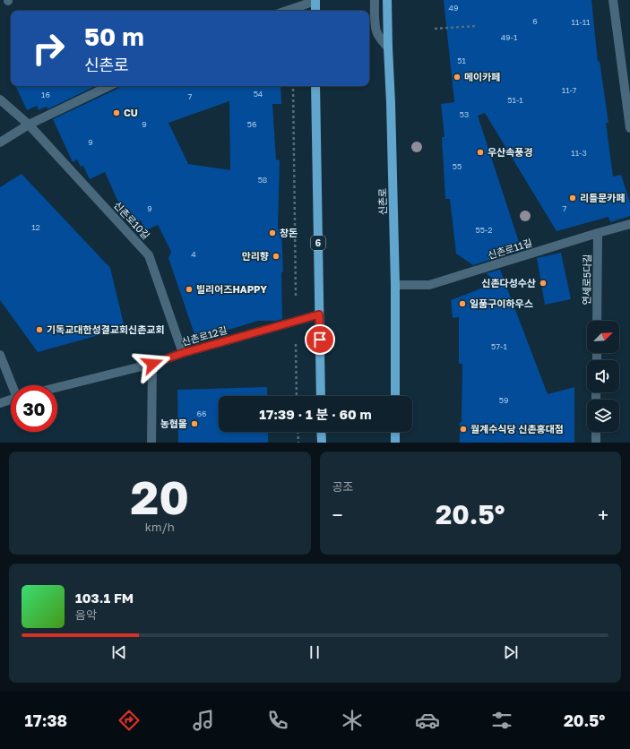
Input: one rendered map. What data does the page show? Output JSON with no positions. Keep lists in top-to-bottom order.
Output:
{
  "streets": {
    "main road": ["신촌로", "6"],
    "street": [
      "신촌로10길",
      "신촌로11길",
      "연세로5다길",
      "신촌로12길"
    ]
  },
  "crossings": [
    ["신촌로", "신촌로11길"],
    ["신촌로10길", "신촌로12길"],
    ["6", "신촌로12길"],
    ["신촌로11길", "연세로5다길"]
  ],
  "places": [
    "메이카페",
    "CU",
    "우산속풍경",
    "리틀문카페",
    "창돈",
    "만리향",
    "신촌다성수산",
    "빌리어즈HAPPY",
    "일품구이하우스",
    "기독교대한성결교회신촌교회",
    "농협몰",
    "월계수식당 신촌홍대점"
  ],
  "house_numbers": [
    "49",
    "6",
    "11-11",
    "49-1",
    "51",
    "11-7",
    "54",
    "16",
    "7",
    "51-1",
    "53",
    "9",
    "56",
    "9",
    "11-3",
    "55",
    "58",
    "9",
    "7",
    "12",
    "55-2",
    "4",
    "57-1",
    "59",
    "66"
  ],
  "north": "top right",
  "page": {
    "turn": ["50 m", "신촌로"],
    "limit": "30",
    "trip": "17:39 · 1 분 · 60 m",
    "tile": [
      ["20", "km/h"],
      "공조"
    ],
    "heat": ["−", "20.5°", "+"],
    "song": ["103.1 FM", "음악"],
    "tabs": ["17:38", "20.5°"]
  }
}
